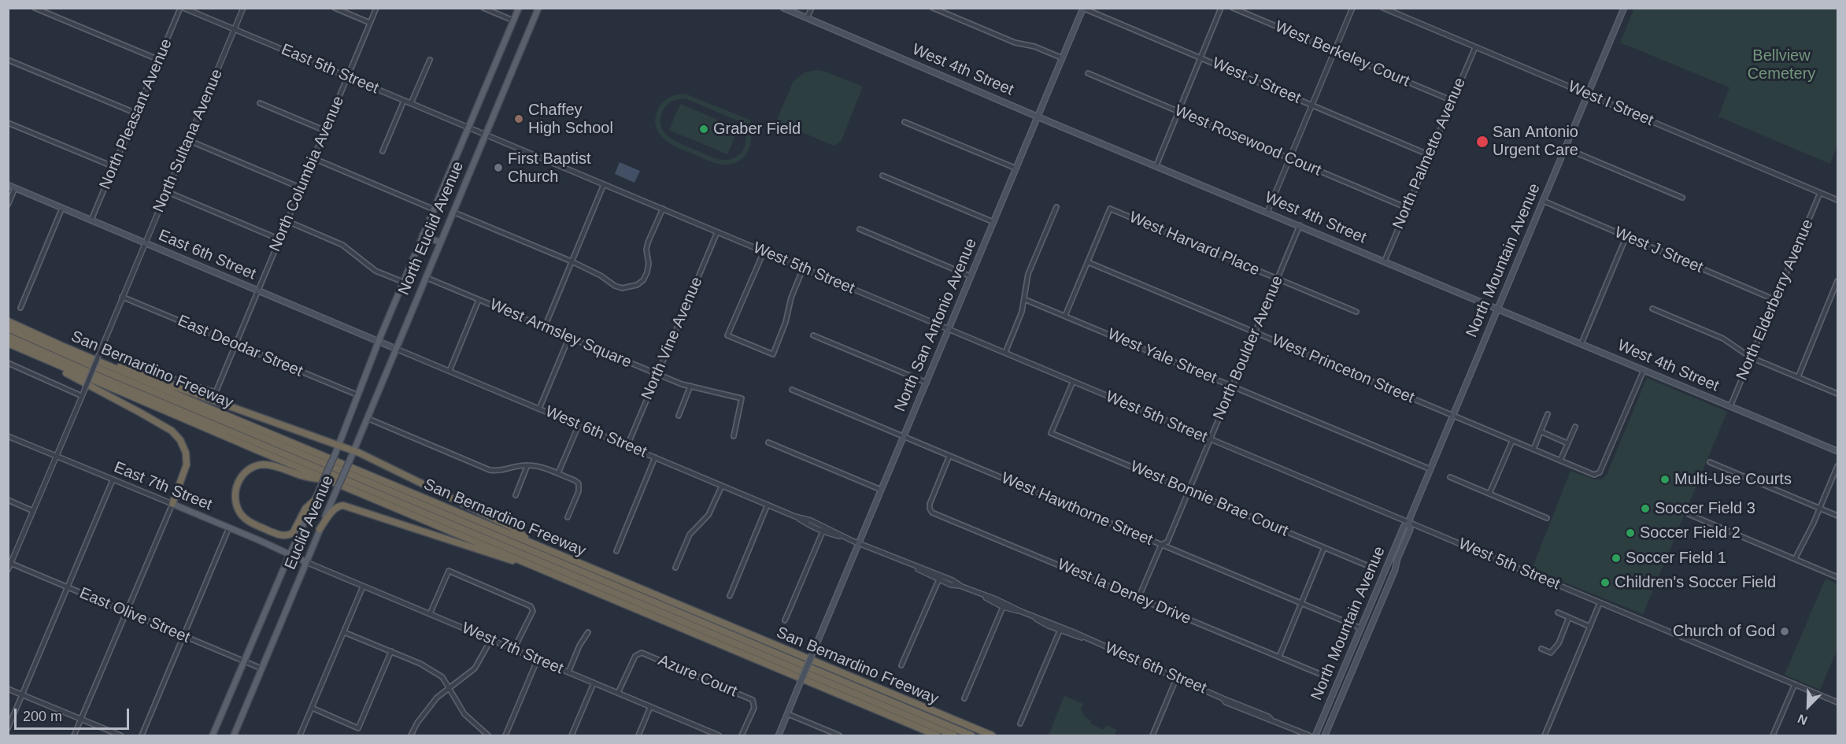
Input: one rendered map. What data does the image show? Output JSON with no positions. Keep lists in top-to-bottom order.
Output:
{
  "streets": {
    "highway": ["San Bernardino Freeway"],
    "main road": [
      "West 4th Street",
      "North Euclid Avenue",
      "East 6th Street",
      "North Mountain Avenue",
      "North San Antonio Avenue",
      "East 7th Street",
      "Euclid Avenue"
    ],
    "street": [
      "West Berkeley Court",
      "East 5th Street",
      "West J Street",
      "West I Street",
      "North Pleasant Avenue",
      "North Sultana Avenue",
      "West Rosewood Court",
      "North Palmetto Avenue",
      "North Columbia Avenue",
      "West Harvard Place",
      "West 5th Street",
      "North Elderberry Avenue",
      "West Armsley Square",
      "North Vine Avenue",
      "East Deodar Street",
      "North Boulder Avenue",
      "West Yale Street",
      "West Princeton Street",
      "West 6th Street",
      "West Bonnie Brae Court",
      "West Hawthorne Street",
      "West la Deney Drive",
      "East Olive Street",
      "West 7th Street",
      "Azure Court"
    ]
  },
  "crossings": [
    ["West Berkeley Court", "North Palmetto Avenue"],
    ["East 5th Street", "North Pleasant Avenue"],
    ["East 5th Street", "North Sultana Avenue"],
    ["East 5th Street", "North Columbia Avenue"],
    ["East 5th Street", "North Euclid Avenue"],
    ["East 5th Street", "West 5th Street"],
    ["West 4th Street", "North Palmetto Avenue"],
    ["West 4th Street", "North Mountain Avenue"],
    ["West 4th Street", "North Elderberry Avenue"],
    ["West 4th Street", "North San Antonio Avenue"],
    ["West 4th Street", "North Boulder Avenue"],
    ["West 4th Street", "West Princeton Street"],
    ["West J Street", "North Palmetto Avenue"],
    ["West J Street", "North Mountain Avenue"],
    ["West J Street", "North Elderberry Avenue"],
    ["West J Street", "North San Antonio Avenue"],
    ["West I Street", "North Palmetto Avenue"],
    ["West I Street", "North Mountain Avenue"],
    ["West I Street", "North Elderberry Avenue"],
    ["North Pleasant Avenue", "East 6th Street"],
    ["North Sultana Avenue", "North Columbia Avenue"],
    ["North Sultana Avenue", "East 6th Street"],
    ["North Sultana Avenue", "East Deodar Street"],
    ["North Sultana Avenue", "East 7th Street"],
    ["North Sultana Avenue", "East Olive Street"],
    ["West Rosewood Court", "North Palmetto Avenue"],
    ["North Columbia Avenue", "East 6th Street"],
    ["North Columbia Avenue", "East Deodar Street"],
    ["North Euclid Avenue", "East 6th Street"],
    ["North Euclid Avenue", "West 5th Street"],
    ["North Euclid Avenue", "West Armsley Square"],
    ["North Euclid Avenue", "East Deodar Street"],
    ["North Euclid Avenue", "West 6th Street"],
    ["North Euclid Avenue", "Euclid Avenue"],
    ["West Harvard Place", "North Boulder Avenue"],
    ["West Harvard Place", "West Princeton Street"],
    ["East 6th Street", "West 6th Street"],
    ["North Mountain Avenue", "West 5th Street"],
    ["North Mountain Avenue", "West Yale Street"],
    ["North Mountain Avenue", "West Princeton Street"],
    ["North Mountain Avenue", "West Hawthorne Street"],
    ["West 5th Street", "North San Antonio Avenue"],
    ["West 5th Street", "North Vine Avenue"],
    ["West 5th Street", "North Boulder Avenue"],
    ["West 5th Street", "West Bonnie Brae Court"],
    ["North San Antonio Avenue", "West 6th Street"],
    ["North San Antonio Avenue", "West Hawthorne Street"],
    ["West Armsley Square", "North Vine Avenue"],
    ["North Vine Avenue", "West 6th Street"],
    ["North Boulder Avenue", "West Yale Street"],
    ["North Boulder Avenue", "West Princeton Street"],
    ["North Boulder Avenue", "West Bonnie Brae Court"],
    ["North Boulder Avenue", "West Hawthorne Street"],
    ["North Boulder Avenue", "West la Deney Drive"],
    ["East 7th Street", "Euclid Avenue"],
    ["East 7th Street", "West 7th Street"],
    ["West Hawthorne Street", "West la Deney Drive"],
    ["Euclid Avenue", "East Olive Street"],
    ["Euclid Avenue", "West 7th Street"],
    ["West 7th Street", "Azure Court"]
  ],
  "parks": ["Bellview Cemetery"],
  "places": [
    "Chaffey High School",
    "Graber Field",
    "San Antonio Urgent Care",
    "First Baptist Church",
    "Multi-Use Courts",
    "Soccer Field 3",
    "Soccer Field 2",
    "Soccer Field 1",
    "Children's Soccer Field",
    "Church of God"
  ],
  "scale_bar": "200 m",
  "north": "bottom left"
}
